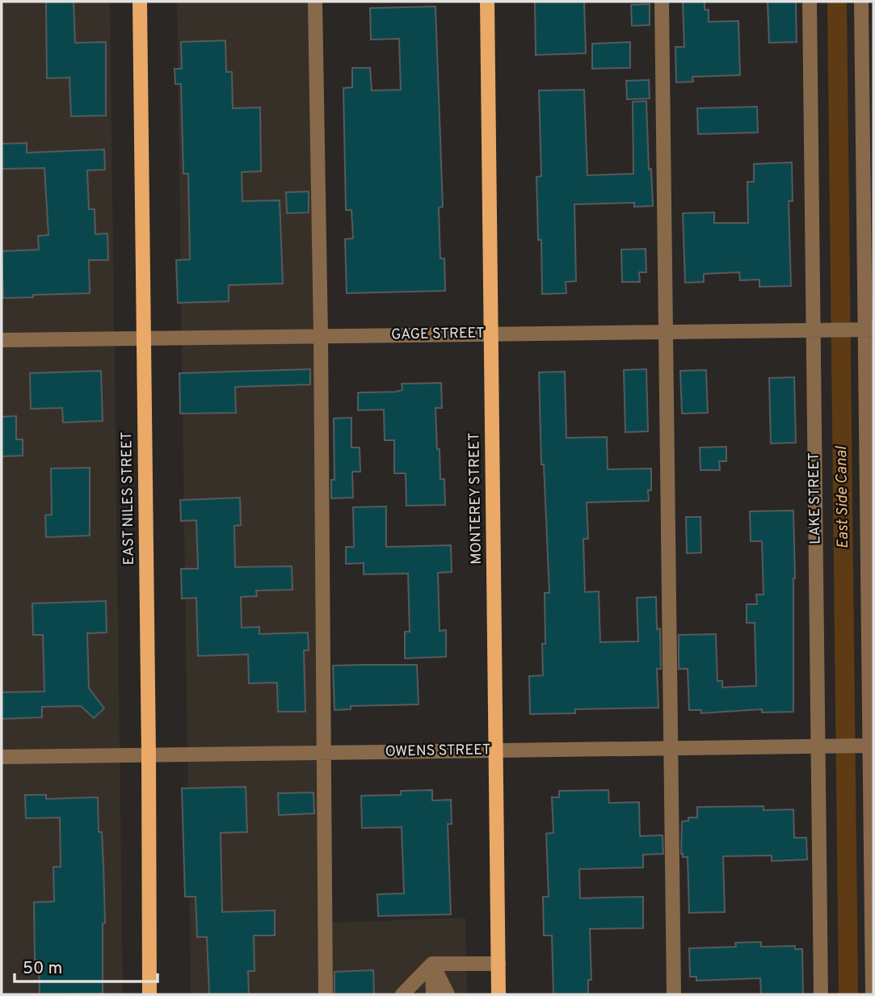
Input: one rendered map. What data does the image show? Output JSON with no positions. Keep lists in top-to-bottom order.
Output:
{
  "streets": {
    "main road": ["EAST NILES STREET", "MONTEREY STREET"],
    "street": ["GAGE STREET", "LAKE STREET", "OWENS STREET"]
  },
  "crossings": [
    ["GAGE STREET", "EAST NILES STREET"],
    ["GAGE STREET", "MONTEREY STREET"],
    ["GAGE STREET", "LAKE STREET"],
    ["EAST NILES STREET", "OWENS STREET"],
    ["MONTEREY STREET", "OWENS STREET"],
    ["LAKE STREET", "OWENS STREET"]
  ],
  "water": ["East Side Canal"],
  "scale_bar": "50 m"
}
